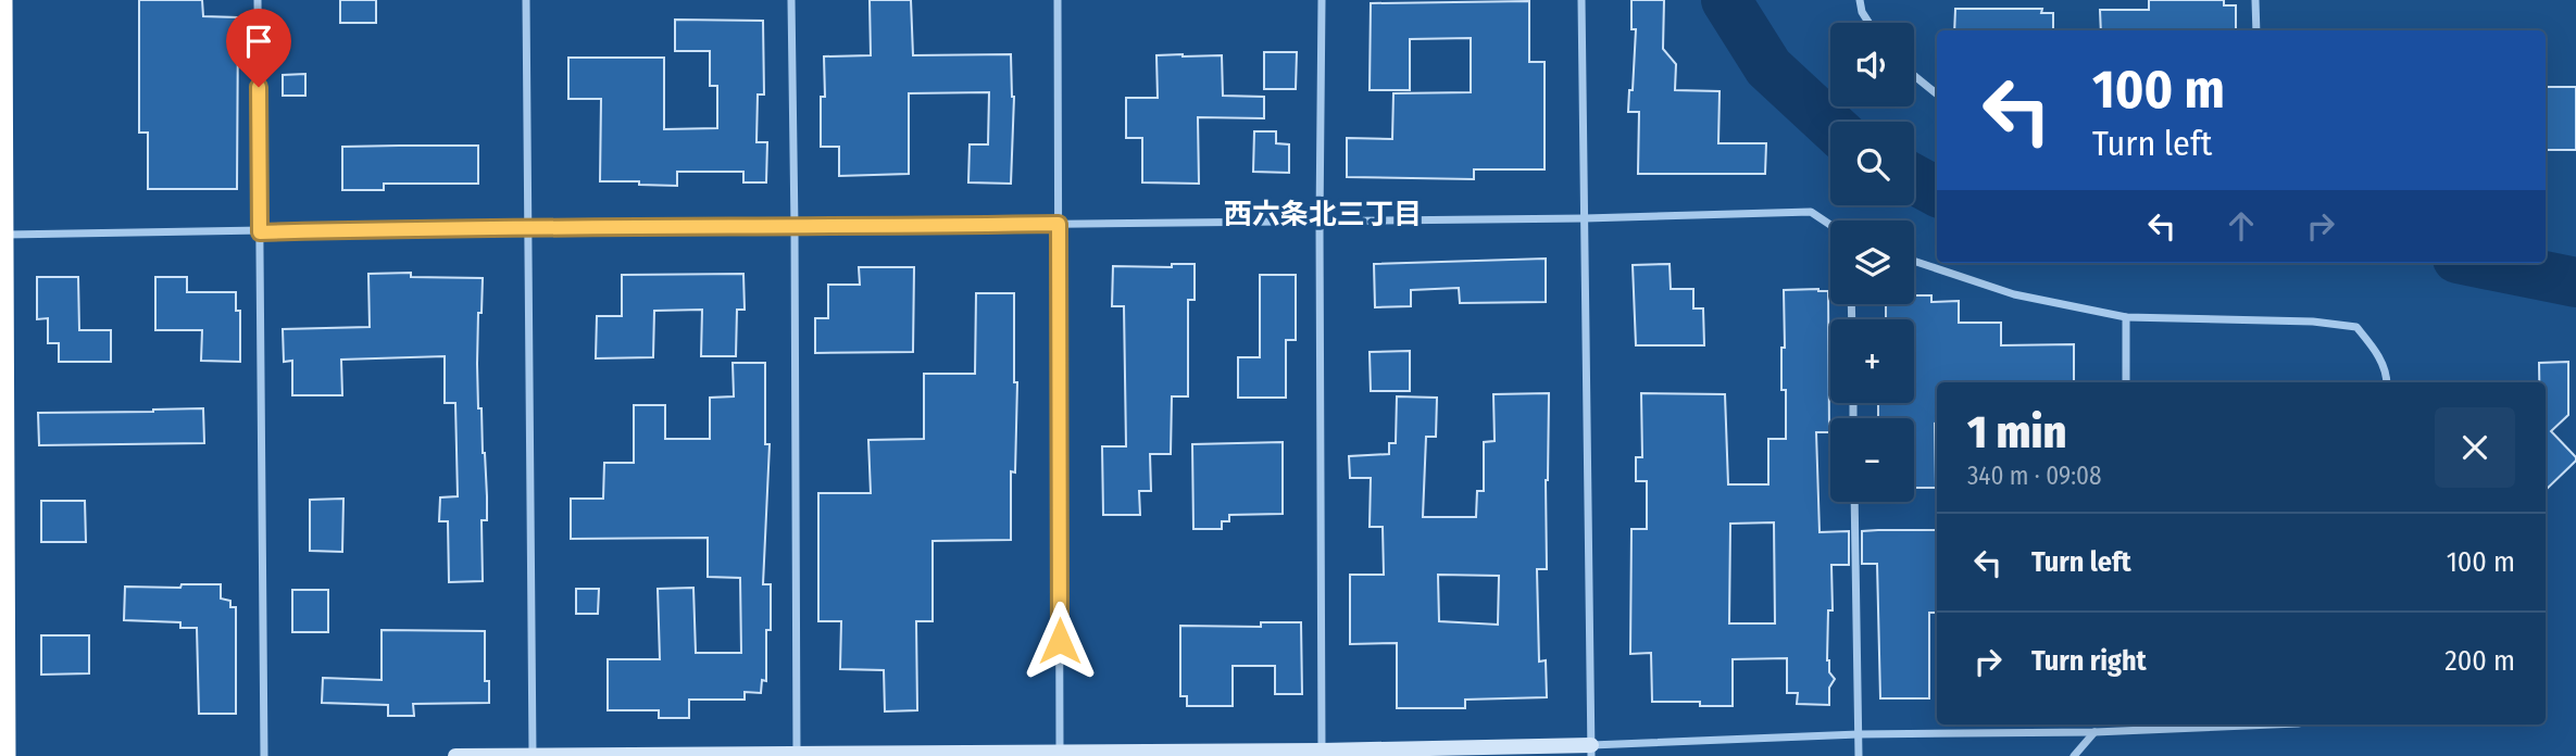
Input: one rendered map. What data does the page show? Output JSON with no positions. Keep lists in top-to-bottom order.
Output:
{
  "districts": ["西六条北三丁目"],
  "page": {
    "map_buttons": ["+", "−"],
    "turn": ["100 m", "Turn left"],
    "heading": ["1 min", "340 m · 09:08"],
    "list": [
      {
        "name": "Turn left",
        "value": "100 m"
      },
      {
        "name": "Turn right",
        "value": "200 m"
      }
    ]
  }
}
